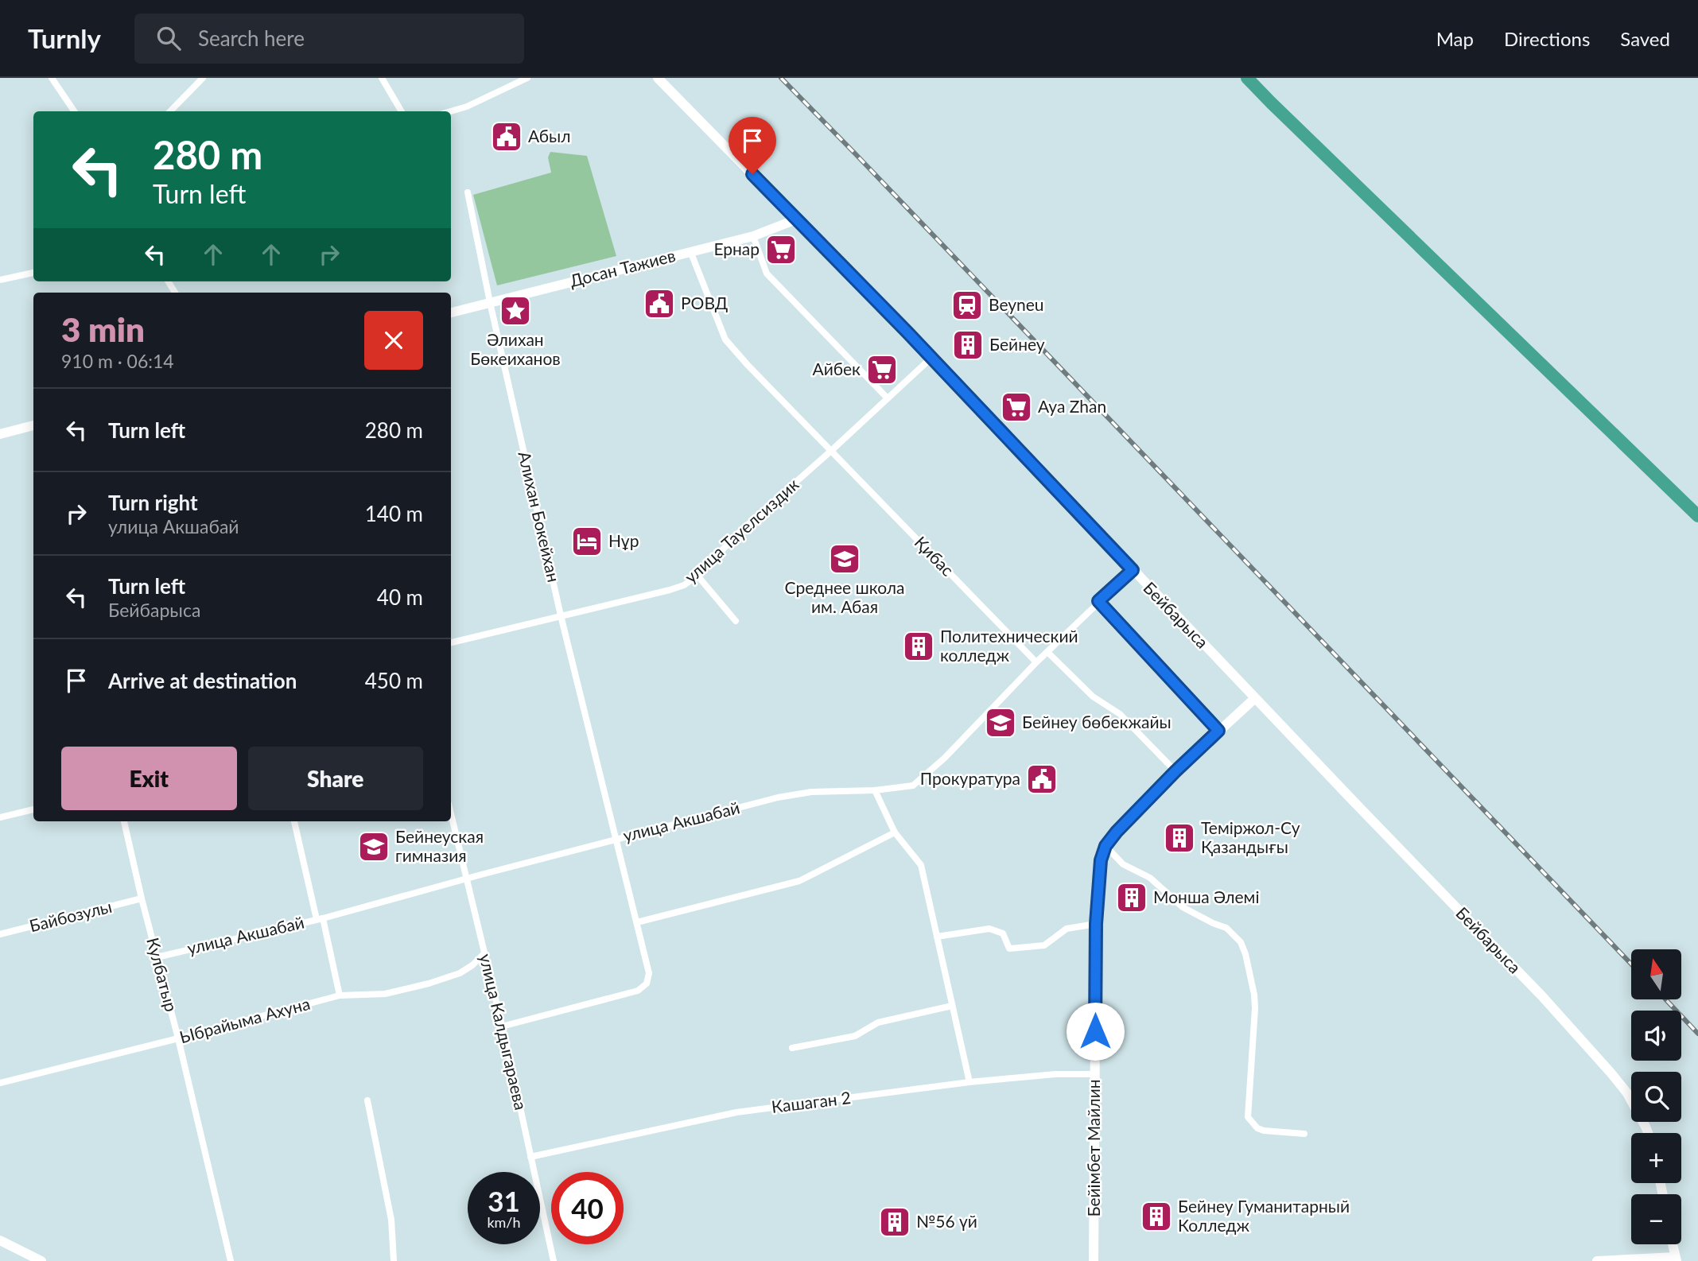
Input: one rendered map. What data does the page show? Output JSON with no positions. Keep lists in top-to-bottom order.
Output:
{
  "streets": {
    "street": [
      "Досан Тажиев",
      "Алихан Бокейхан",
      "улица Тауелсиздик",
      "Қибас",
      "Бейбарыса",
      "улица Акшабай",
      "Байбозулы",
      "Кулбатыр",
      "Ыбрайыма Ахуна",
      "улица Калдыгараева",
      "Кашаган 2",
      "Бейімбет Майлин"
    ]
  },
  "crossings": [
    ["Досан Тажиев", "Алихан Бокейхан"],
    ["Досан Тажиев", "Қибас"],
    ["Досан Тажиев", "Бейбарыса"],
    ["Алихан Бокейхан", "улица Тауелсиздик"],
    ["Алихан Бокейхан", "улица Акшабай"],
    ["Алихан Бокейхан", "улица Калдыгараева"],
    ["улица Тауелсиздик", "Қибас"],
    ["улица Тауелсиздик", "Бейбарыса"],
    ["Қибас", "улица Акшабай"],
    ["Бейбарыса", "улица Акшабай"],
    ["Бейбарыса", "Бейімбет Майлин"],
    ["улица Акшабай", "Кулбатыр"],
    ["улица Акшабай", "улица Калдыгараева"],
    ["Байбозулы", "Кулбатыр"],
    ["Кулбатыр", "Ыбрайыма Ахуна"],
    ["Ыбрайыма Ахуна", "улица Калдыгараева"],
    ["улица Калдыгараева", "Кашаган 2"],
    ["Кашаган 2", "Бейімбет Майлин"]
  ],
  "places": {
    "public building": ["Абыл", "РОВД", "Прокуратура"],
    "supermarket": ["Ернар", "Айбек", "Aya Zhan"],
    "station": ["Beyneu"],
    "place": ["Әлихан Бөкеиханов"],
    "building": [
      "Бейнеу",
      "Политехнический колледж",
      "Теміржол-Су Қазандығы",
      "Монша Әлемі",
      "Бейнеу Гуманитарный Колледж",
      "№56 үй"
    ],
    "hotel": ["Нұр"],
    "school or university": ["Среднее школа им. Абая", "Бейнеу бөбекжайы", "Бейнеуская гимназия"]
  },
  "north": "top",
  "page": {
    "header": "Turnly",
    "search": "Search here",
    "nav": ["Map", "Directions", "Saved"],
    "turn": ["280 m", "Turn left"],
    "heading": ["3 min", "910 m · 06:14"],
    "list": [
      {
        "name": "Turn left",
        "value": "280 m"
      },
      {
        "name": "Turn right",
        "note": "улица Акшабай",
        "value": "140 m"
      },
      {
        "name": "Turn left",
        "note": "Бейбарыса",
        "value": "40 m"
      },
      {
        "name": "Arrive at destination",
        "value": "450 m"
      }
    ],
    "buttons": ["Exit", "Share"],
    "map_buttons": ["+", "−"],
    "speed": "31 km/h",
    "limit": "40"
  }
}
